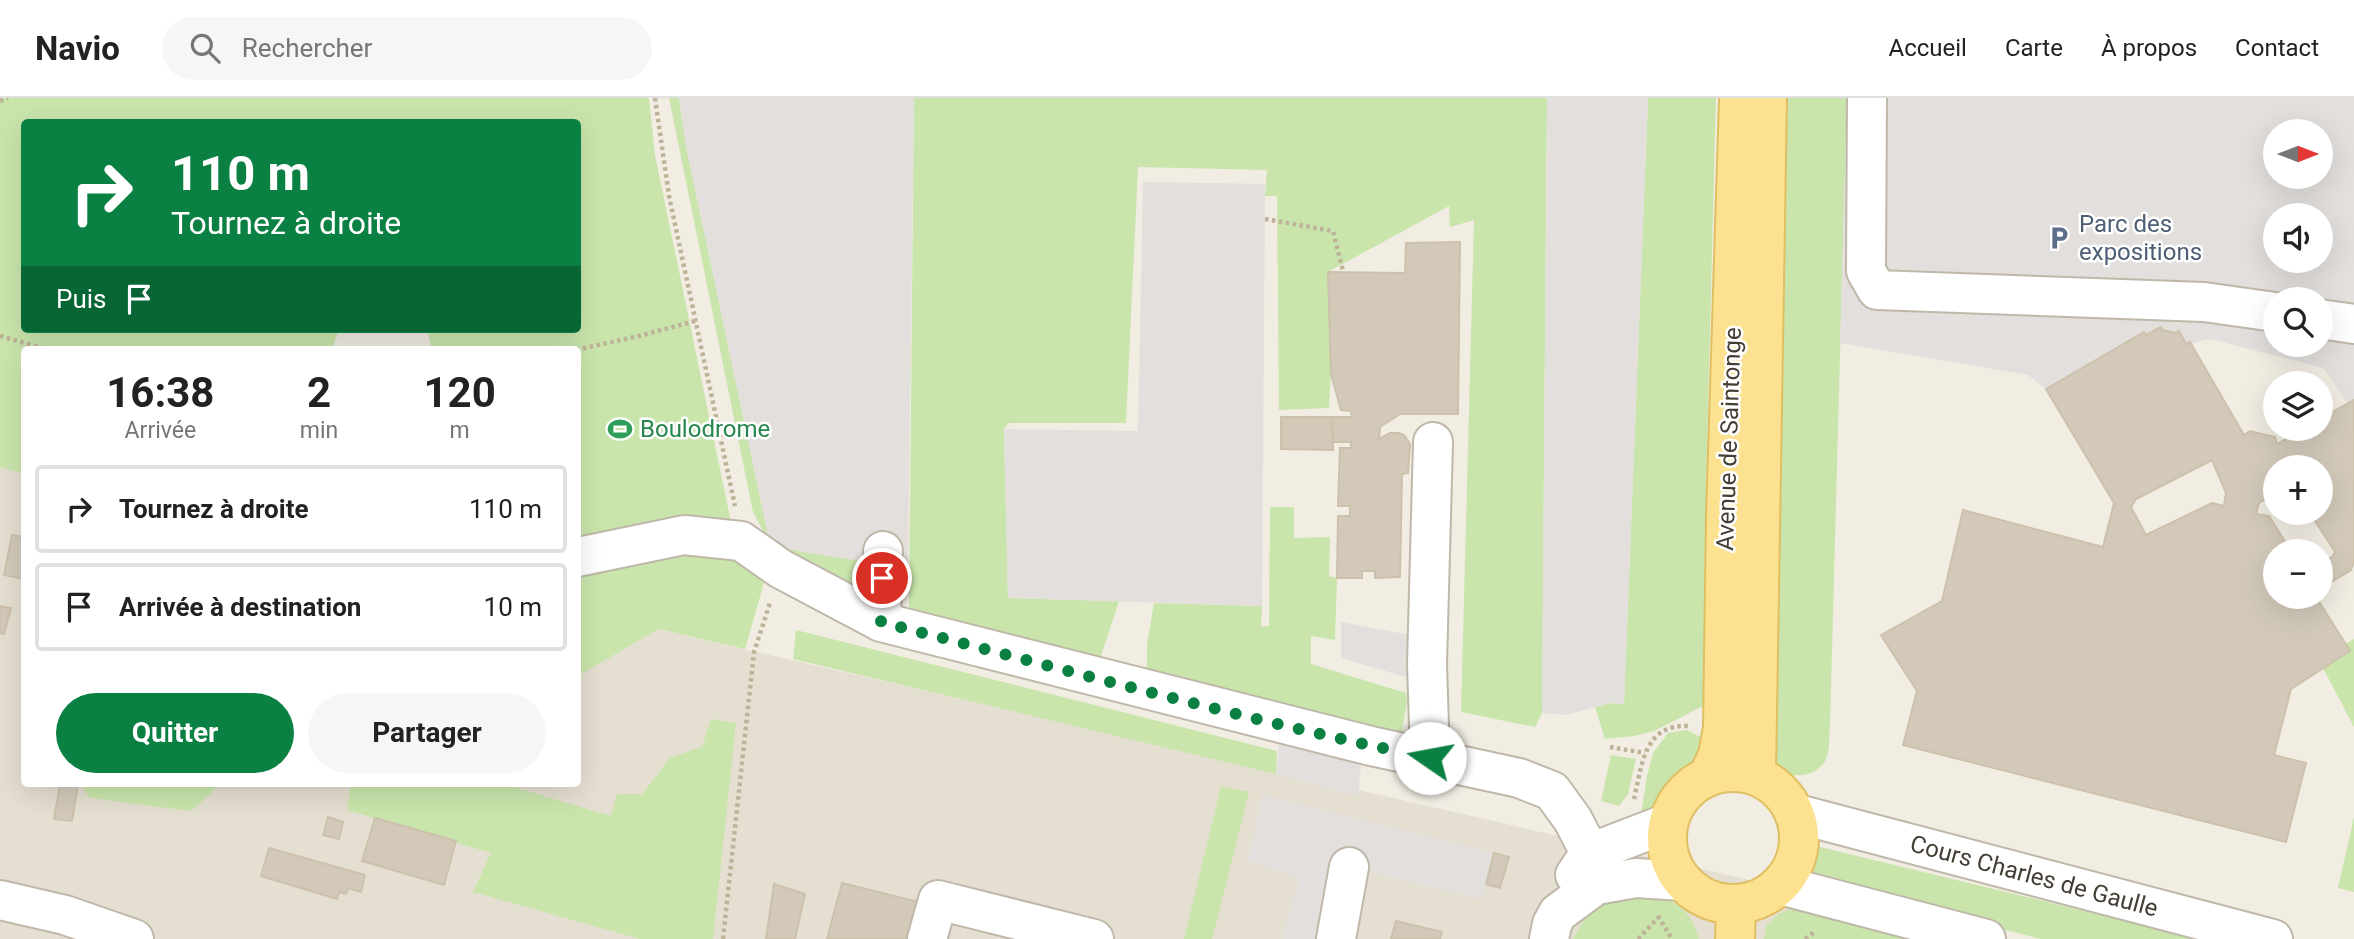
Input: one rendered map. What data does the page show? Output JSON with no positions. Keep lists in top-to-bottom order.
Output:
{
  "streets": {
    "main road": ["Avenue de Saintonge"],
    "street": ["Cours Charles de Gaulle"]
  },
  "crossings": [
    ["Avenue de Saintonge", "Cours Charles de Gaulle"]
  ],
  "places": {
    "parking": ["Parc des expositions"],
    "sports": ["Boulodrome"]
  },
  "north": "right",
  "page": {
    "header": "Navio",
    "search": "Rechercher",
    "nav": [
      "Accueil",
      "Carte",
      "À propos",
      "Contact"
    ],
    "map_buttons": ["+", "−"],
    "turn": ["110 m", "Tournez à droite"],
    "then": "Puis",
    "eta": [
      "16:38",
      "Arrivée",
      "2",
      "min",
      "120",
      "m"
    ],
    "list": [
      {
        "name": "Tournez à droite",
        "value": "110 m"
      },
      {
        "name": "Arrivée à destination",
        "value": "10 m"
      }
    ],
    "buttons": ["Quitter", "Partager"]
  }
}
